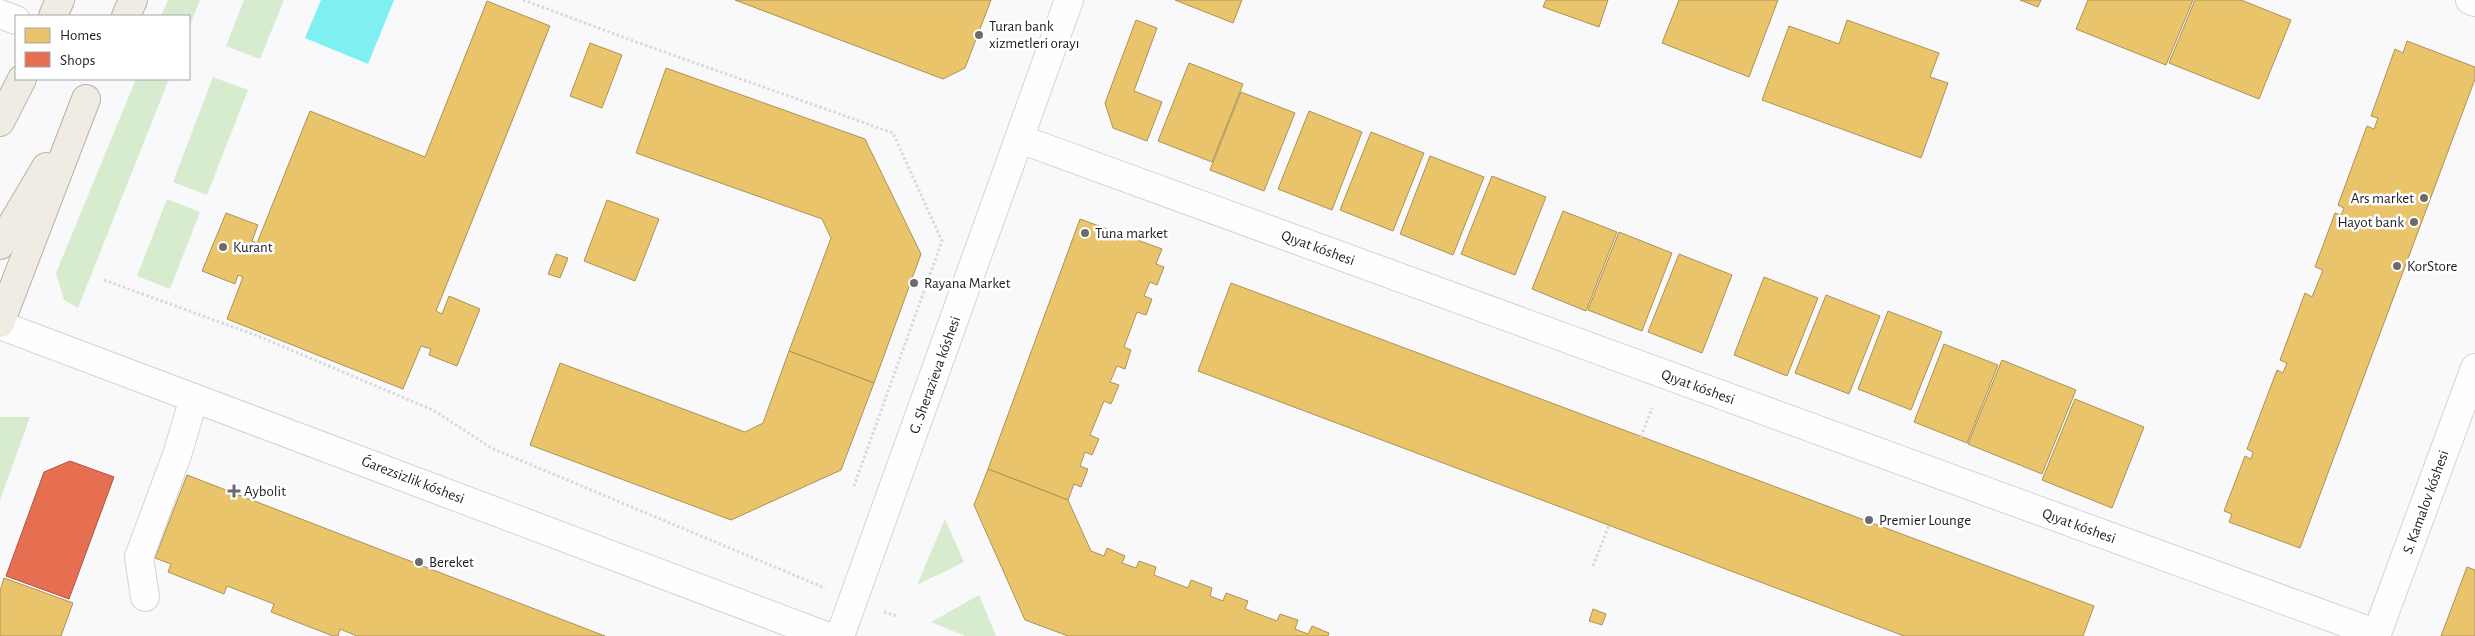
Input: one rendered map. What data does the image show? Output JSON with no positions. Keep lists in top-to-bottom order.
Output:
{
  "streets": {
    "street": [
      "Qıyat kóshesi",
      "G. Sherazieva kóshesi",
      "Ǵarezsizlik kóshesi",
      "S. Kamalov kóshesi"
    ]
  },
  "crossings": [
    ["Qıyat kóshesi", "G. Sherazieva kóshesi"],
    ["Qıyat kóshesi", "S. Kamalov kóshesi"]
  ],
  "places": {
    "other": [
      "Turan bank xizmetleri orayı",
      "Ars market",
      "Hayot bank",
      "Tuna market",
      "Kurant",
      "KorStore",
      "Rayana Market",
      "Premier Lounge",
      "Bereket"
    ],
    "health": ["Aybolit"]
  },
  "legend": ["Homes", "Shops"]
}
